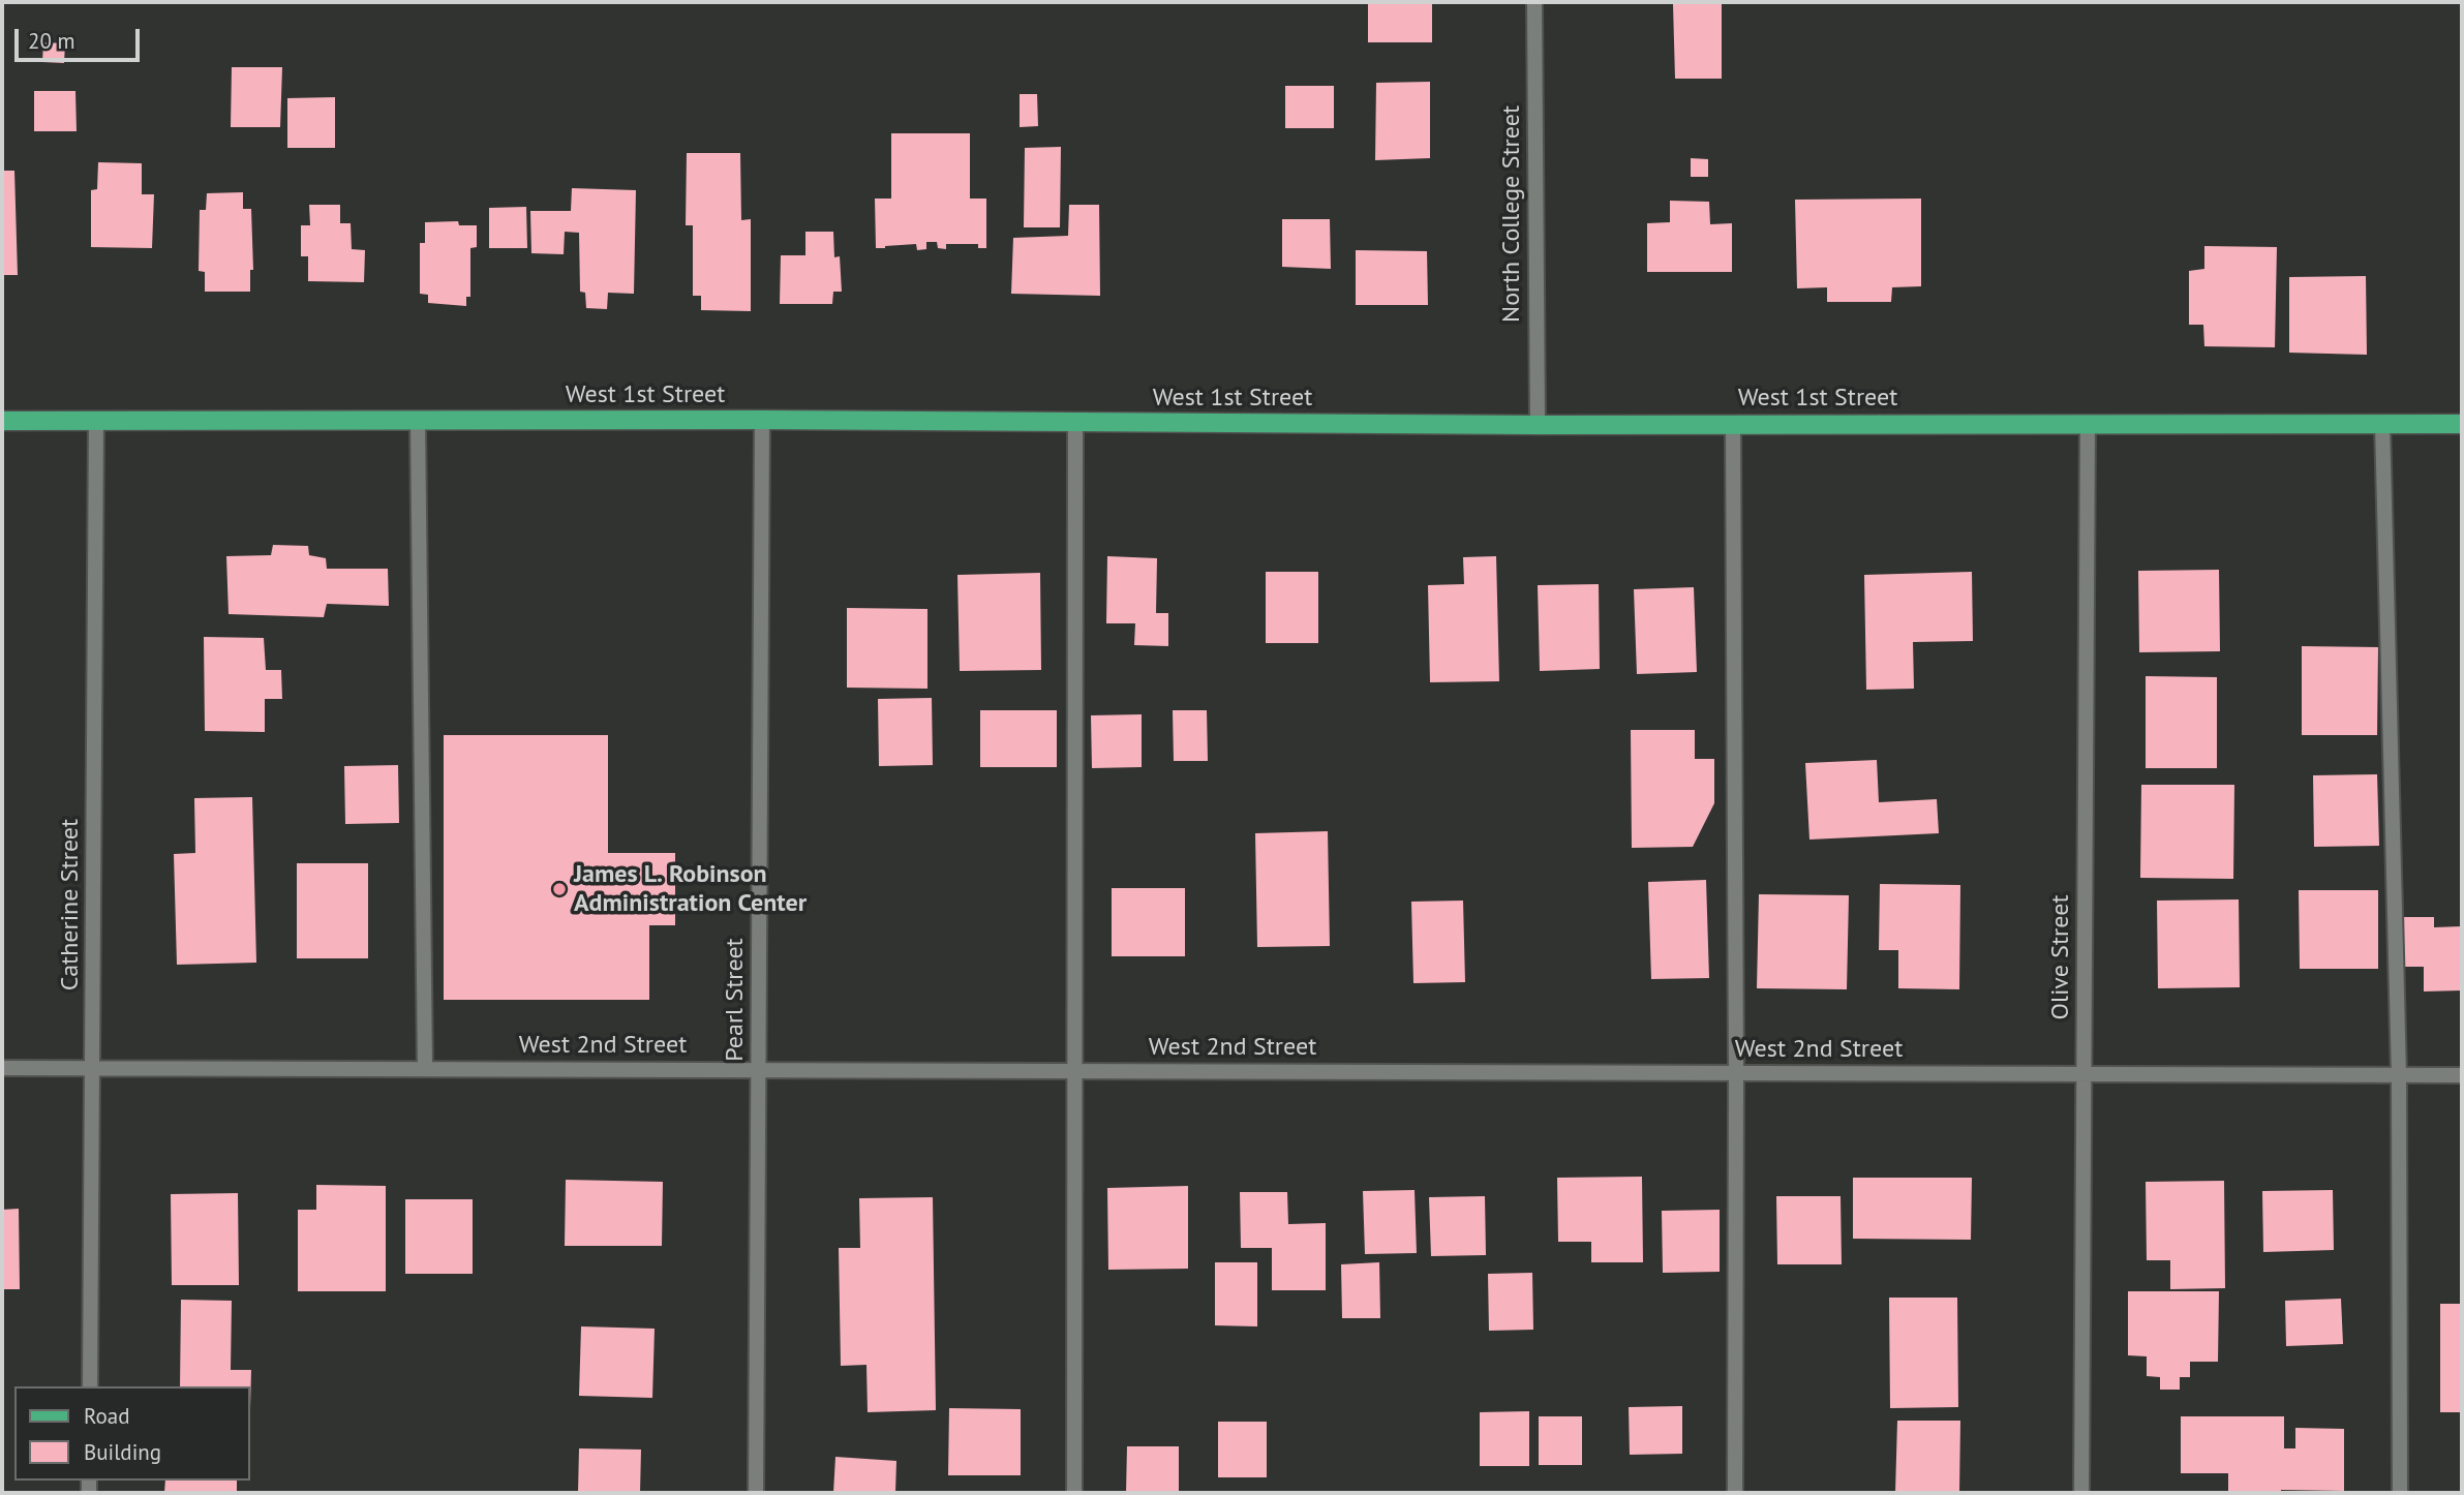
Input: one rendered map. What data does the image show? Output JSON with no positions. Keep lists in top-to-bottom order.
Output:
{
  "streets": {
    "main road": ["West 1st Street"],
    "street": [
      "North College Street",
      "Catherine Street",
      "Olive Street",
      "Pearl Street",
      "West 2nd Street"
    ]
  },
  "crossings": [
    ["North College Street", "West 1st Street"],
    ["West 1st Street", "Catherine Street"],
    ["West 1st Street", "Olive Street"],
    ["West 1st Street", "Pearl Street"],
    ["Catherine Street", "West 2nd Street"],
    ["Olive Street", "West 2nd Street"],
    ["Pearl Street", "West 2nd Street"]
  ],
  "places": ["James L. Robinson Administration Center"],
  "legend": ["Road", "Building"],
  "scale_bar": "20 m"
}
